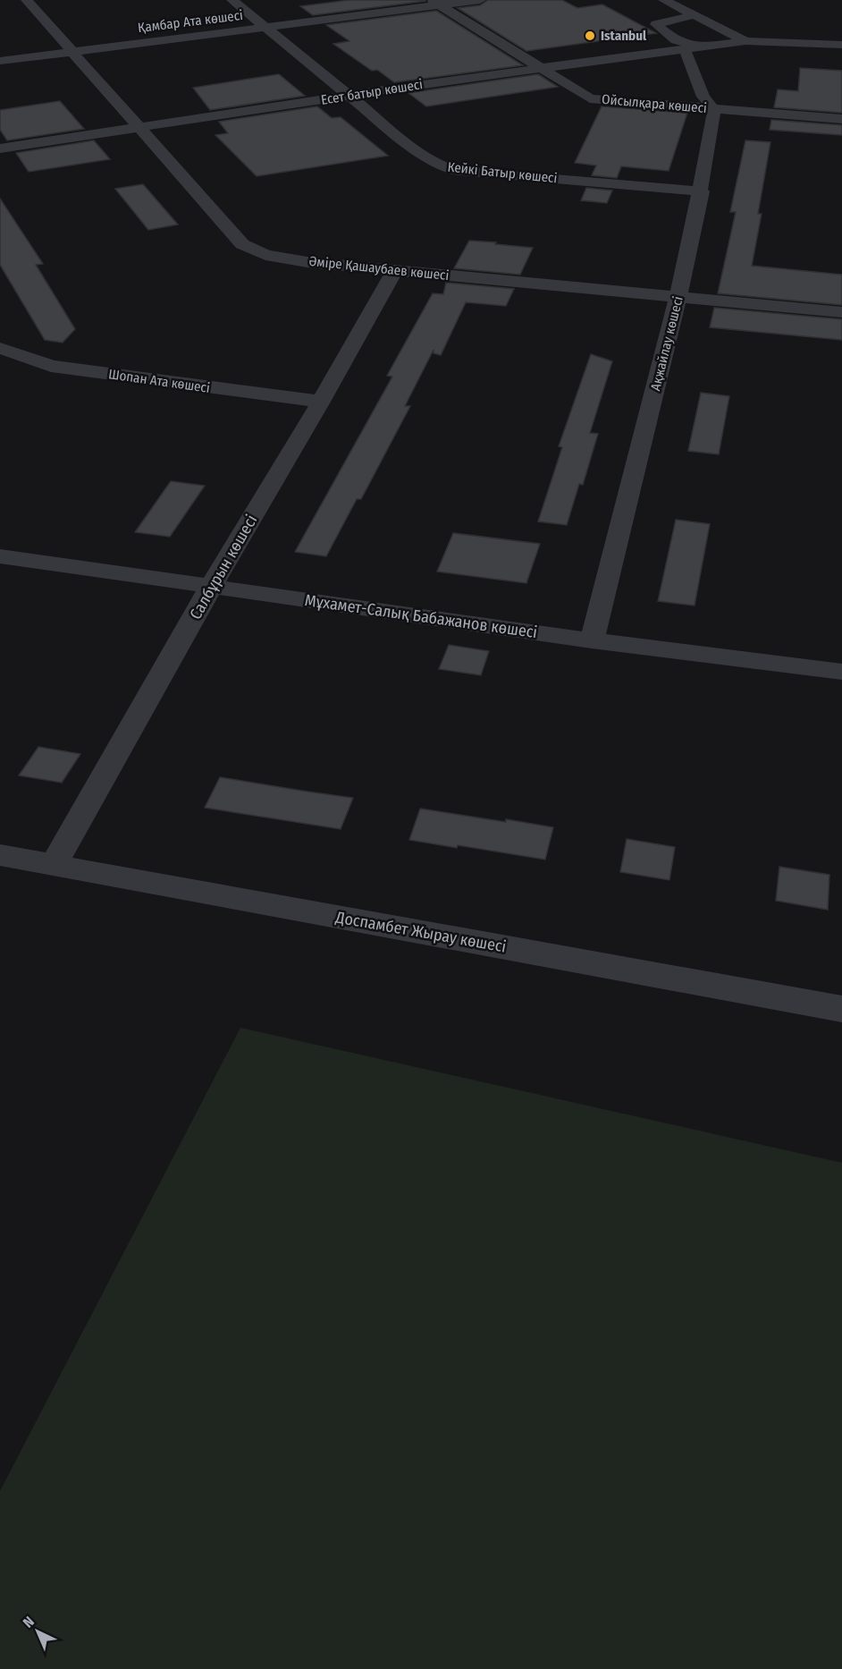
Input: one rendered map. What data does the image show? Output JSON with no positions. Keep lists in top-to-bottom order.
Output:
{
  "streets": {
    "street": [
      "Қамбар Ата көшесі",
      "Есет батыр көшесі",
      "Ойсылқара көшесі",
      "Кейкі Батыр көшесі",
      "Әміре Қашаубаев көшесі",
      "Ақжайлау көшесі",
      "Шопан Ата көшесі",
      "Салбұрын көшесі",
      "Мұхамет-Салық Бабажанов көшесі",
      "Доспамбет Жырау көшесі"
    ]
  },
  "crossings": [
    ["Қамбар Ата көшесі", "Ойсылқара көшесі"],
    ["Қамбар Ата көшесі", "Кейкі Батыр көшесі"],
    ["Қамбар Ата көшесі", "Әміре Қашаубаев көшесі"],
    ["Есет батыр көшесі", "Ойсылқара көшесі"],
    ["Есет батыр көшесі", "Кейкі Батыр көшесі"],
    ["Есет батыр көшесі", "Әміре Қашаубаев көшесі"],
    ["Ойсылқара көшесі", "Ақжайлау көшесі"],
    ["Кейкі Батыр көшесі", "Ақжайлау көшесі"],
    ["Әміре Қашаубаев көшесі", "Ақжайлау көшесі"],
    ["Әміре Қашаубаев көшесі", "Салбұрын көшесі"],
    ["Ақжайлау көшесі", "Мұхамет-Салық Бабажанов көшесі"],
    ["Шопан Ата көшесі", "Салбұрын көшесі"],
    ["Салбұрын көшесі", "Мұхамет-Салық Бабажанов көшесі"],
    ["Салбұрын көшесі", "Доспамбет Жырау көшесі"]
  ],
  "places": ["Istanbul"],
  "north": "top left"
}
